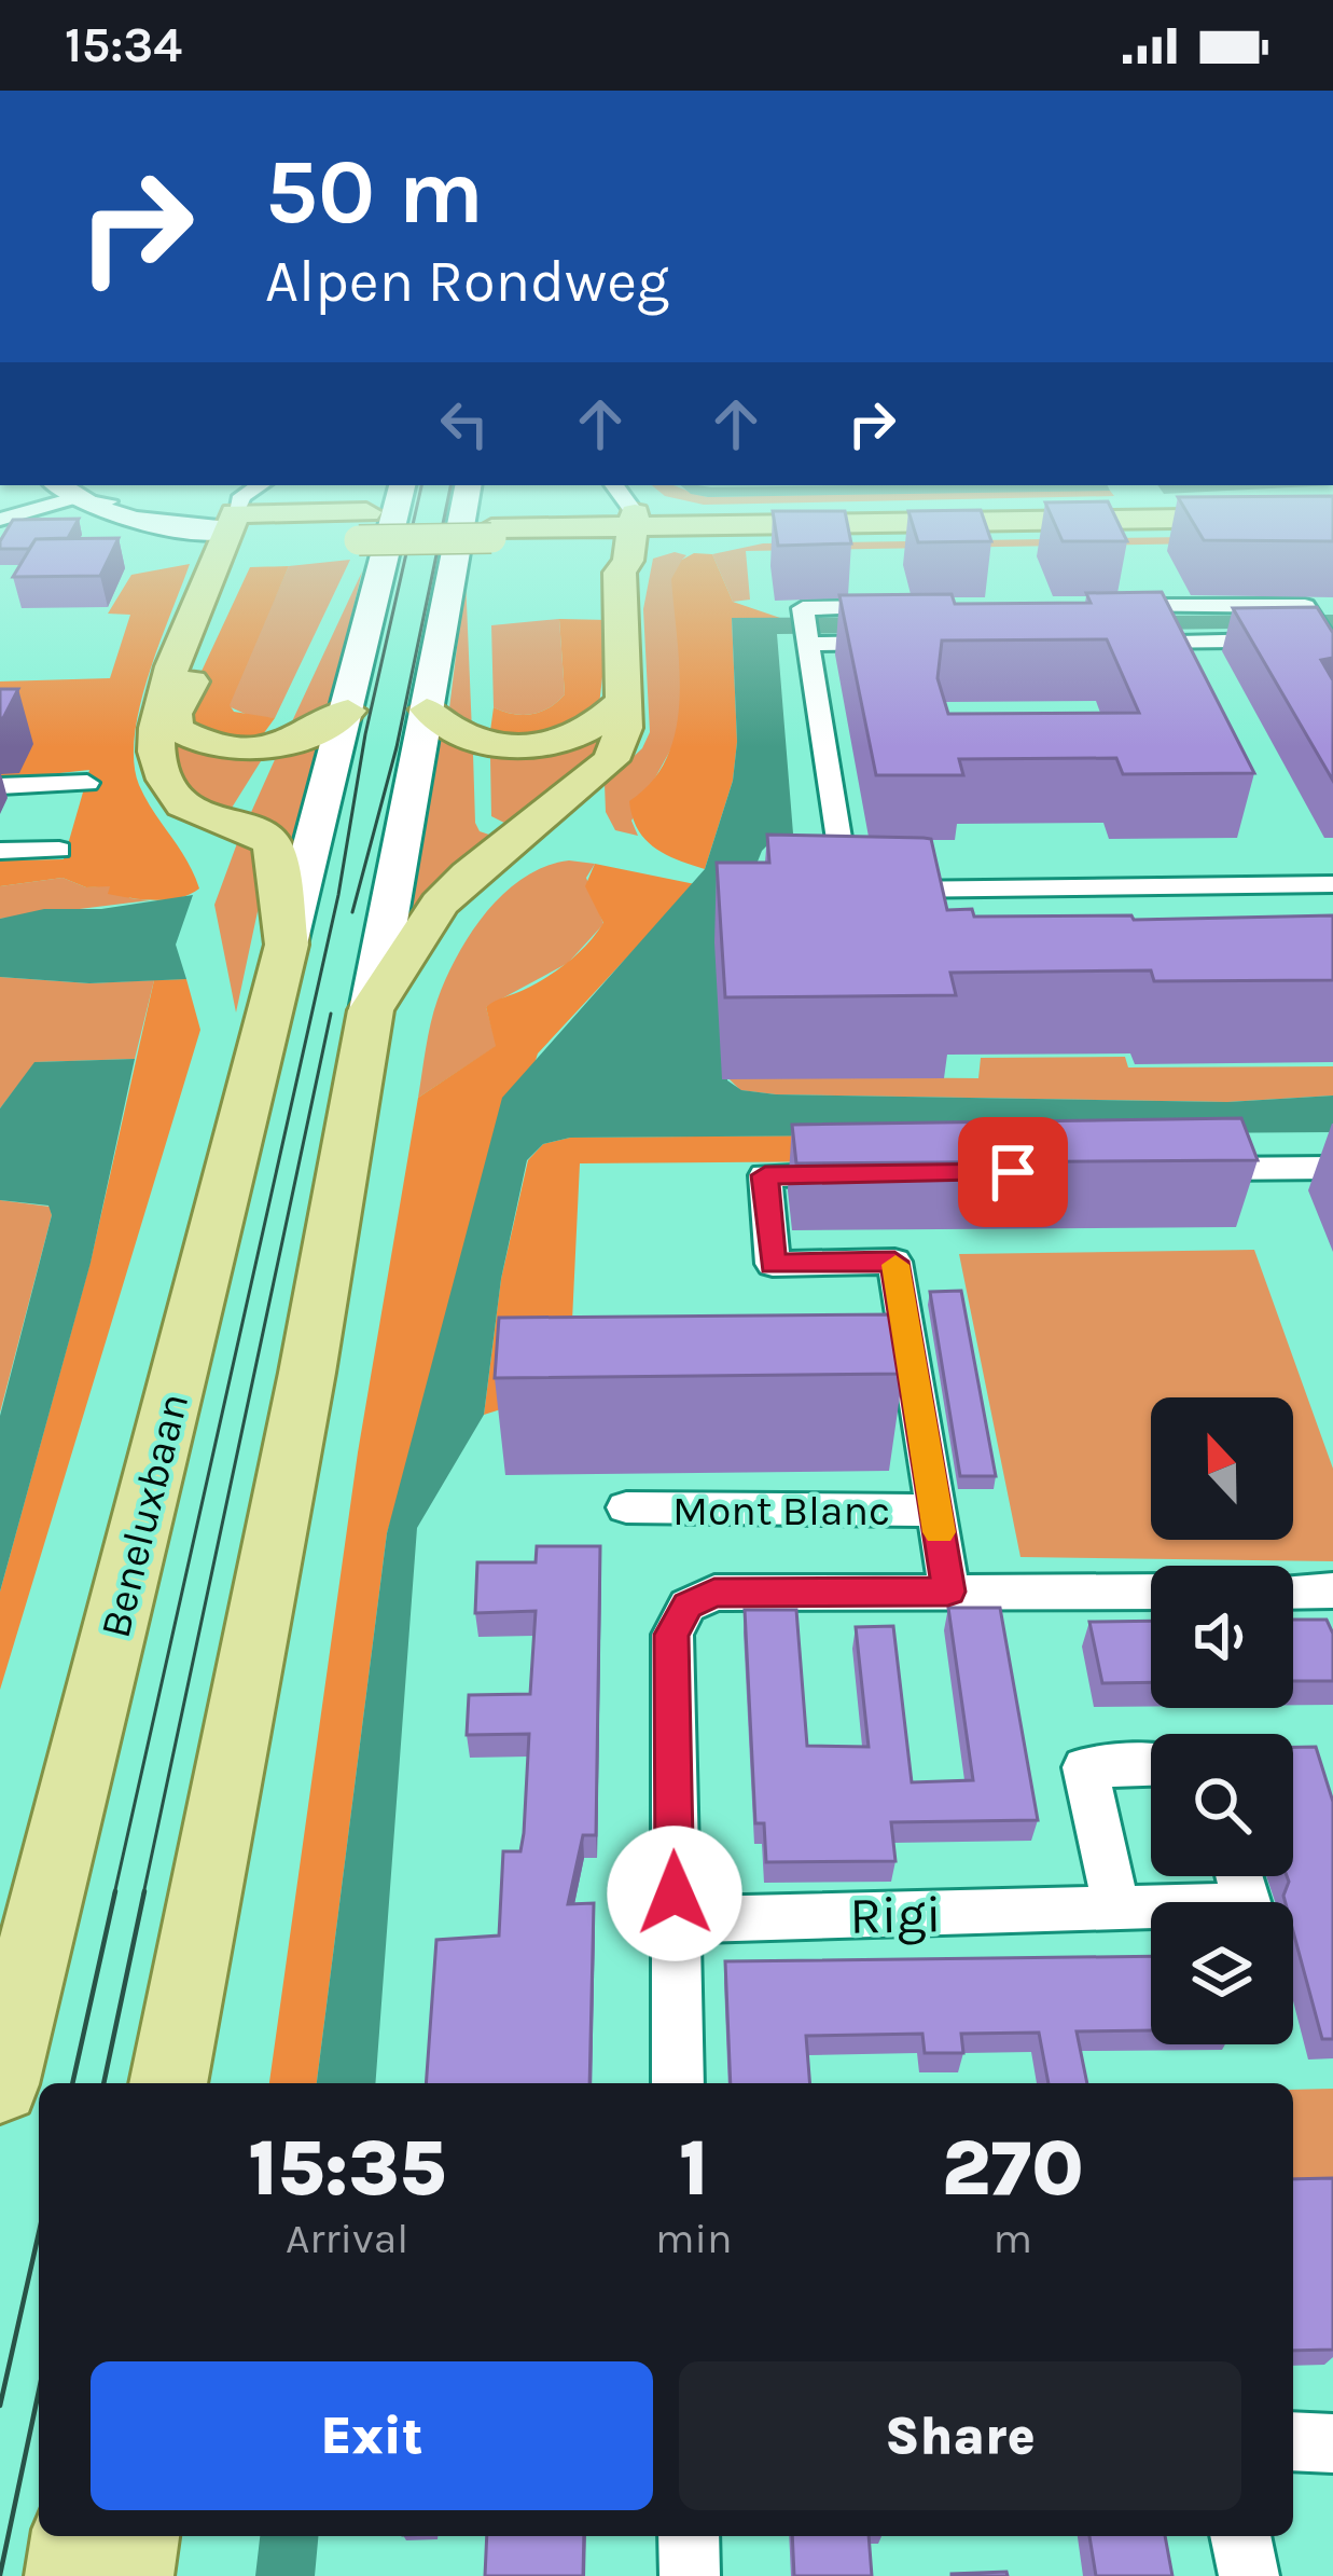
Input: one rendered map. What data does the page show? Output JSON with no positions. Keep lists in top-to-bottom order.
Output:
{
  "streets": {
    "main road": ["Beneluxbaan"],
    "street": ["Mont Blanc", "Rigi"]
  },
  "north": "top",
  "page": {
    "status": "15:34",
    "turn": ["50 m", "Alpen Rondweg"],
    "eta": [
      "15:35",
      "Arrival",
      "1",
      "min",
      "270",
      "m"
    ],
    "buttons": ["Exit", "Share"]
  }
}
